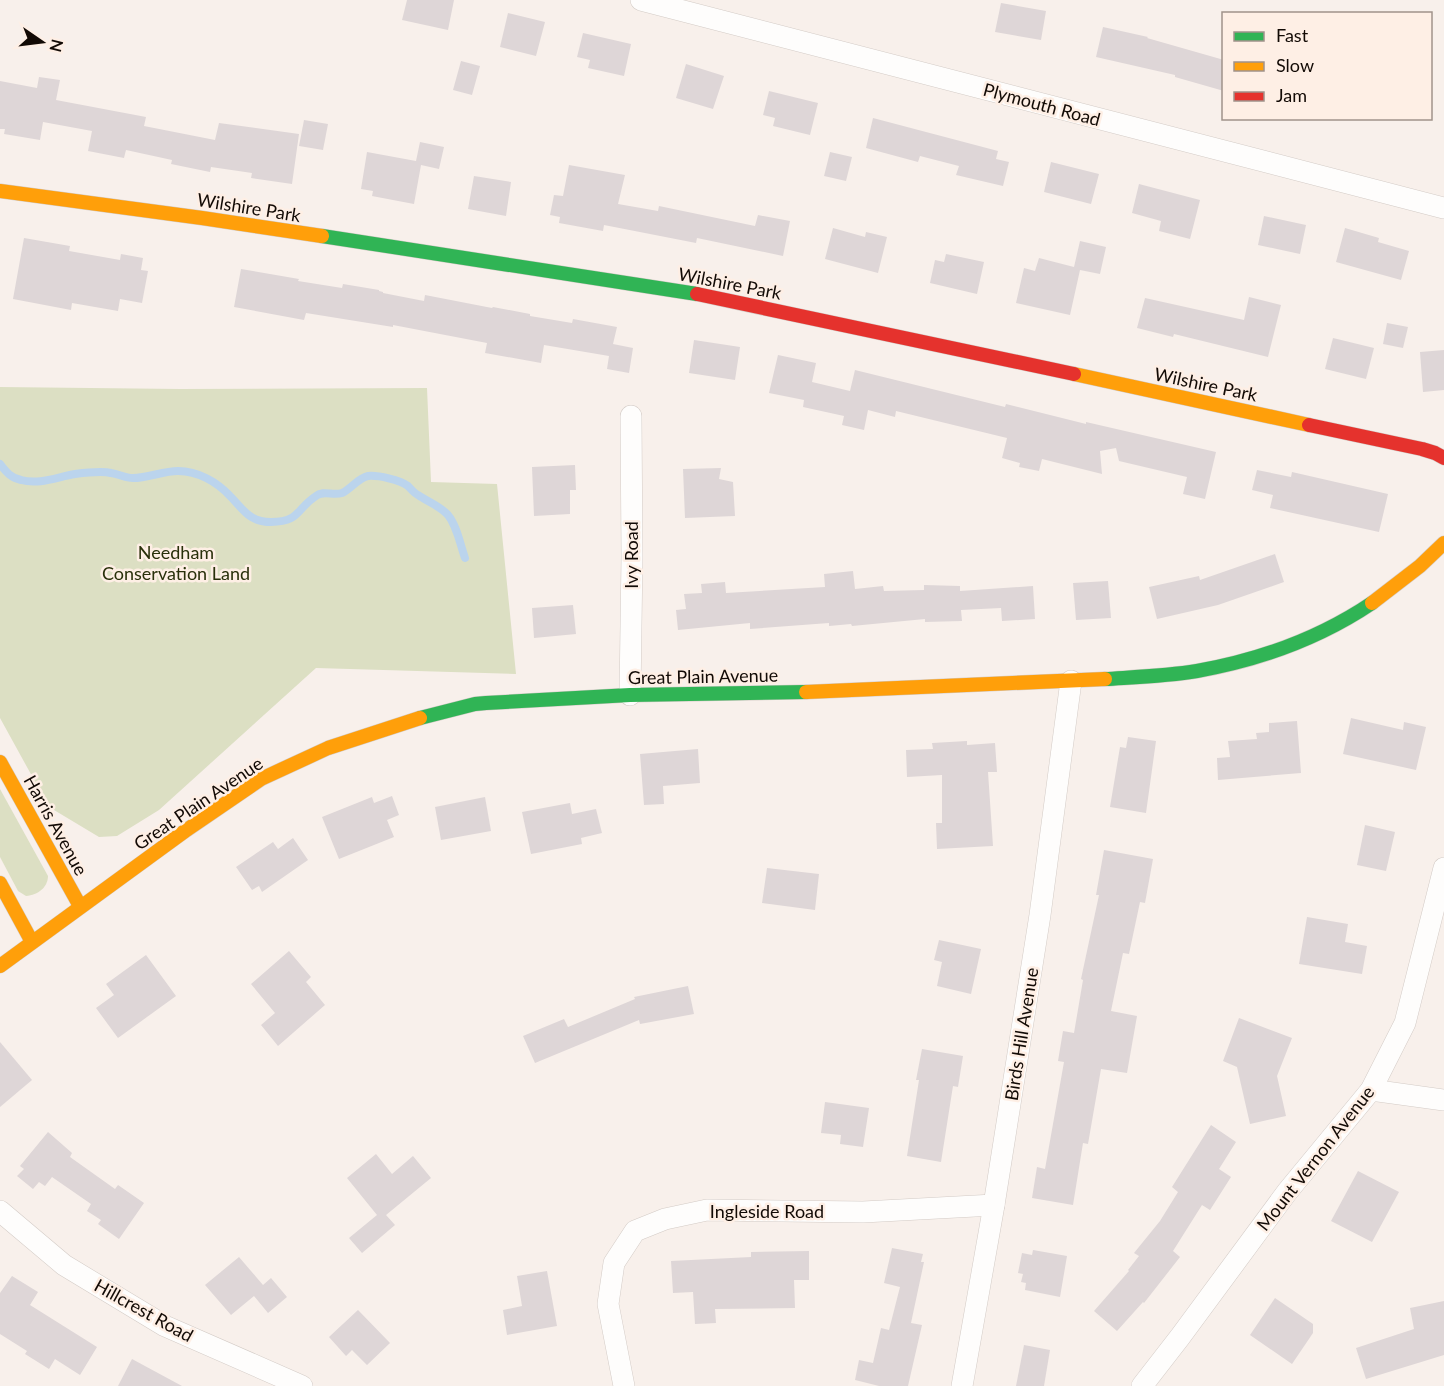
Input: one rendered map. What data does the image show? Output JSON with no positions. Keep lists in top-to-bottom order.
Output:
{
  "streets": {
    "street": [
      "Plymouth Road",
      "Wilshire Park",
      "Ivy Road",
      "Great Plain Avenue",
      "Harris Avenue",
      "Birds Hill Avenue",
      "Mount Vernon Avenue",
      "Ingleside Road",
      "Hillcrest Road"
    ]
  },
  "crossings": [
    ["Ivy Road", "Great Plain Avenue"],
    ["Great Plain Avenue", "Harris Avenue"],
    ["Great Plain Avenue", "Birds Hill Avenue"],
    ["Birds Hill Avenue", "Ingleside Road"]
  ],
  "parks": ["Needham Conservation Land"],
  "legend": ["Fast", "Slow", "Jam"],
  "north": "right"
}
